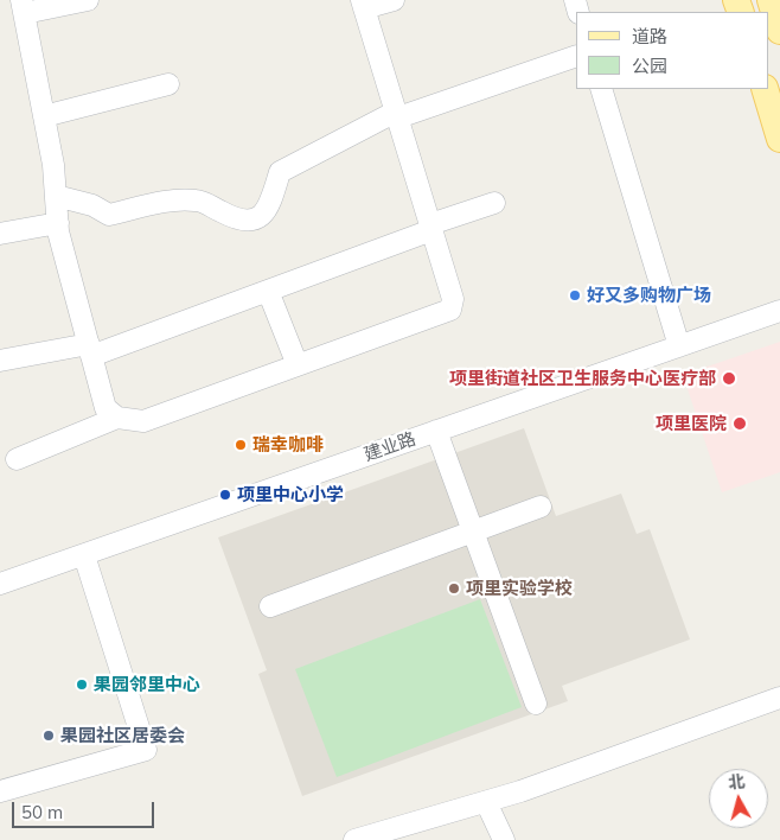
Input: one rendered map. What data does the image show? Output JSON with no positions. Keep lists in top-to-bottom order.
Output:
{
  "streets": {
    "street": ["建业路"]
  },
  "places": [
    "好又多购物广场",
    "项里街道社区卫生服务中心医疗部",
    "项里医院",
    "瑞幸咖啡",
    "项里中心小学",
    "项里实验学校",
    "果园邻里中心",
    "果园社区居委会"
  ],
  "legend": ["道路", "公园"],
  "scale_bar": "50 m",
  "north": "top"
}
